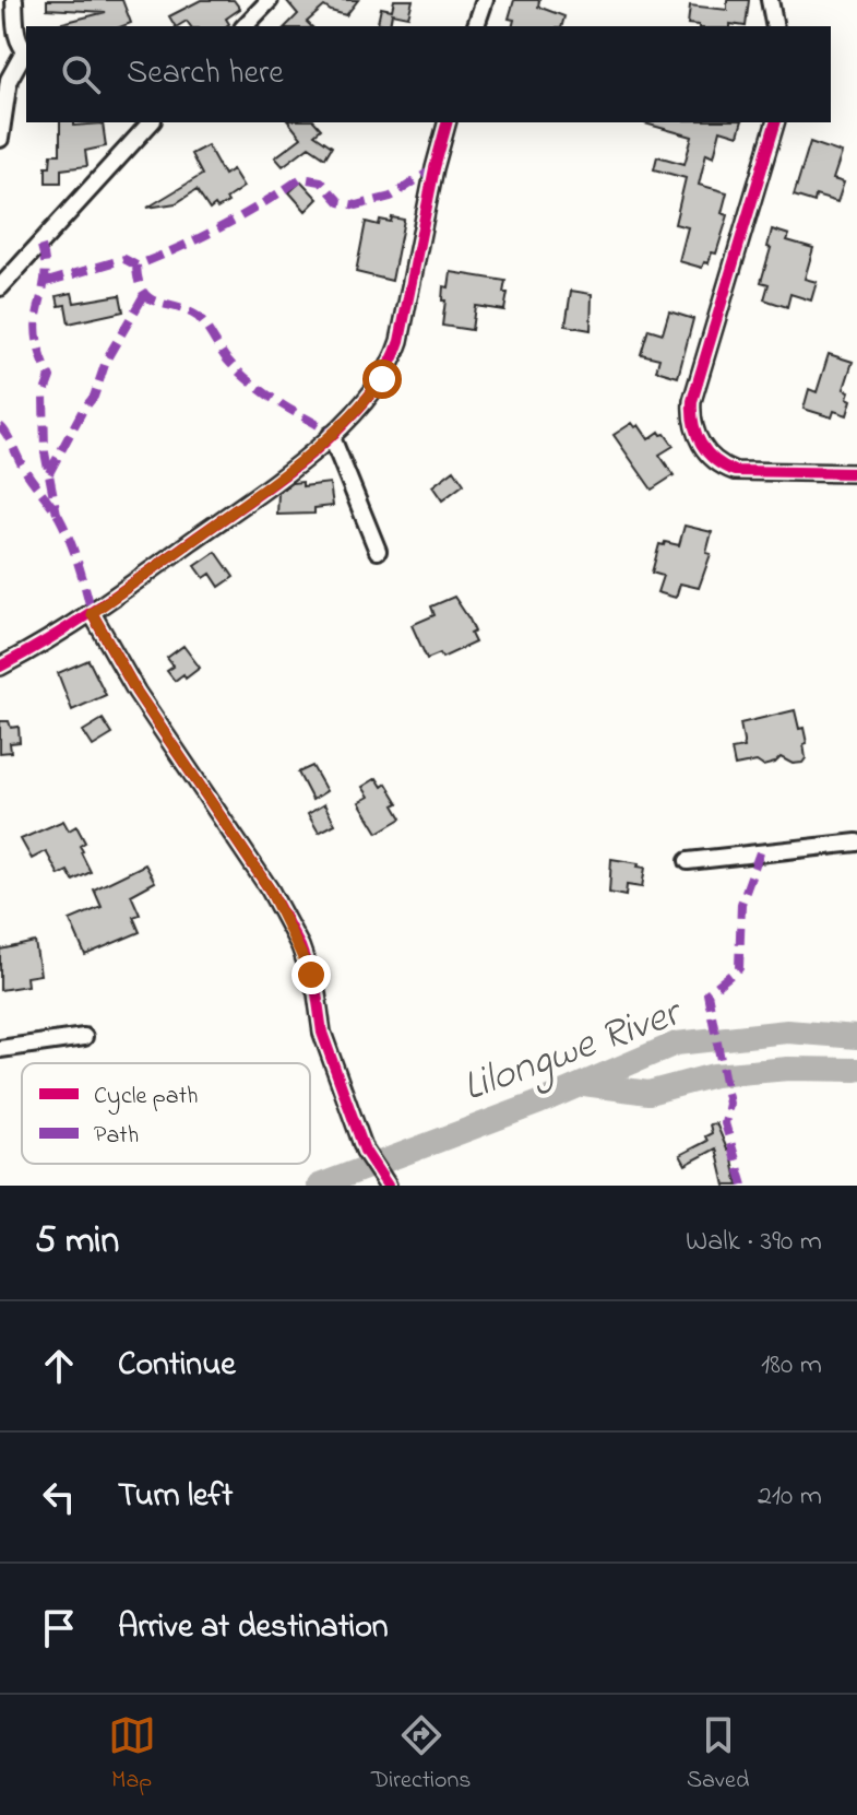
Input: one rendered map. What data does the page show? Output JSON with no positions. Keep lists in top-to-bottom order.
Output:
{
  "water": ["Lilongwe River"],
  "legend": ["Cycle path", "Path"],
  "page": {
    "search": "Search here",
    "heading": ["5 min", "Walk · 390 m"],
    "list": [
      ["Continue", "180 m"],
      ["Turn left", "210 m"],
      "Arrive at destination"
    ],
    "nav": ["Map", "Directions", "Saved"]
  }
}
